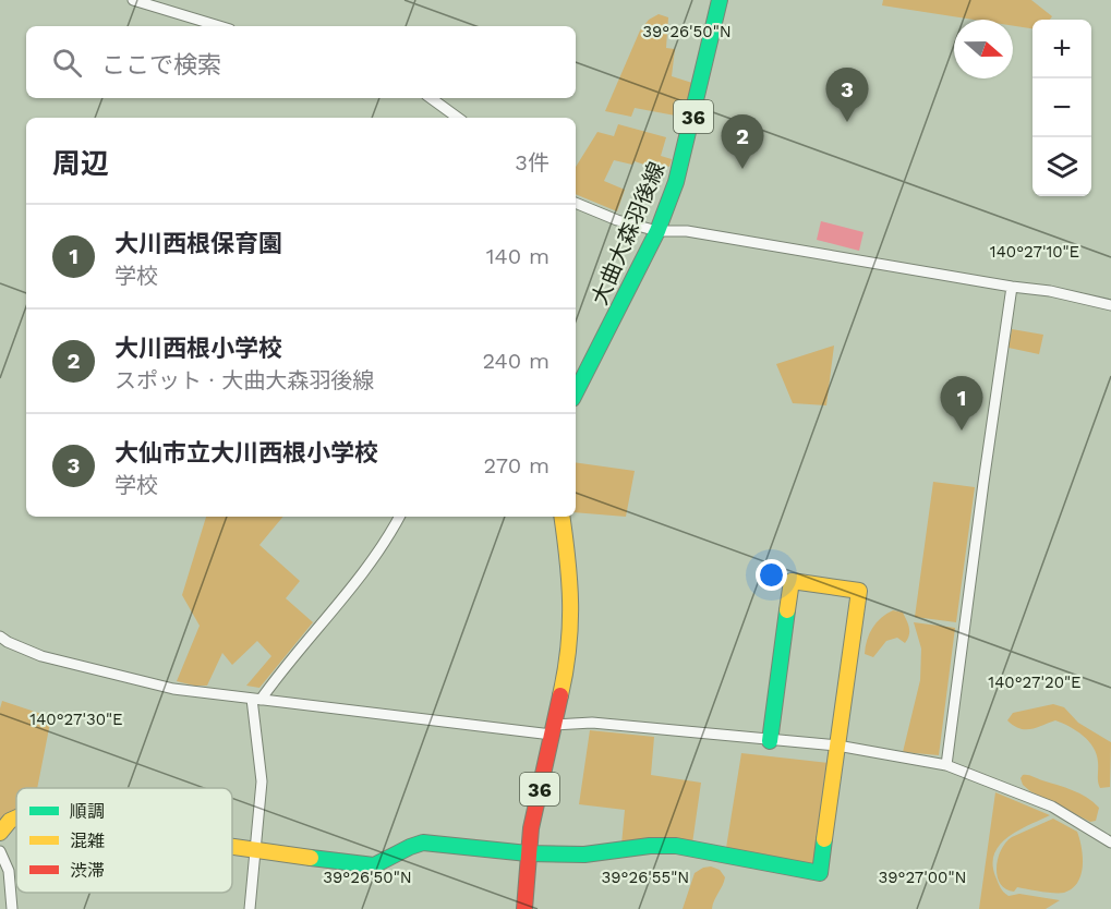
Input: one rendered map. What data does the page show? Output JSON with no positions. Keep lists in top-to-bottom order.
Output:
{
  "streets": {
    "street": ["36", "大曲大森羽後線"]
  },
  "legend": ["順調", "混雑", "渋滞"],
  "north": "right",
  "page": {
    "map_buttons": ["+", "−"],
    "search": "ここで検索",
    "pins": ["3", "2", "1"],
    "heading": ["周辺", "3件"],
    "list": [
      {
        "mark": "1",
        "name": "大川西根保育園",
        "note": "学校",
        "value": "140 m"
      },
      {
        "mark": "2",
        "name": "大川西根小学校",
        "note": "スポット · 大曲大森羽後線",
        "value": "240 m"
      },
      {
        "mark": "3",
        "name": "大仙市立大川西根小学校",
        "note": "学校",
        "value": "270 m"
      }
    ]
  },
  "coordinates": [
    "39°26'50\"N",
    "140°27'10\"E",
    "140°27'20\"E",
    "140°27'30\"E",
    "39°26'55\"N",
    "39°27'00\"N"
  ]
}
